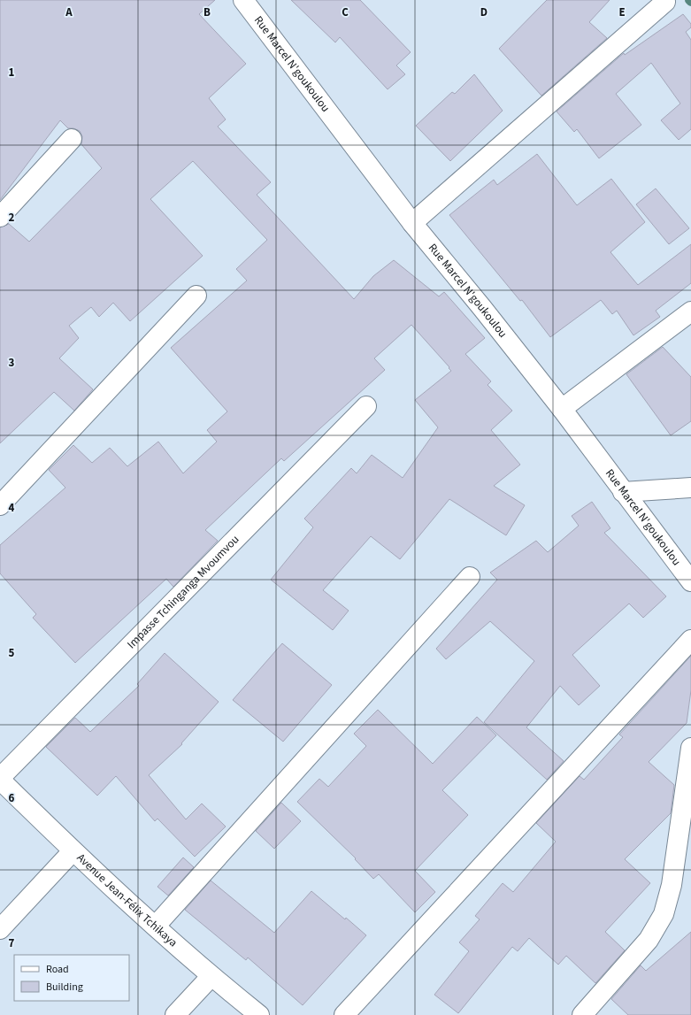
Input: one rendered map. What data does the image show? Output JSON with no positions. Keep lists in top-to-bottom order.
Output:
{
  "streets": {
    "street": ["Rue Marcel N'goukoulou", "Impasse Tchinganga Mvoumvou", "Avenue Jean-Félix Tchikaya"]
  },
  "crossings": [
    ["Impasse Tchinganga Mvoumvou", "Avenue Jean-Félix Tchikaya"]
  ],
  "legend": ["Road", "Building"],
  "grid": {
    "columns": [
      "A",
      "B",
      "C",
      "D",
      "E"
    ],
    "rows": [
      "1",
      "2",
      "3",
      "4",
      "5",
      "6",
      "7"
    ]
  }
}
